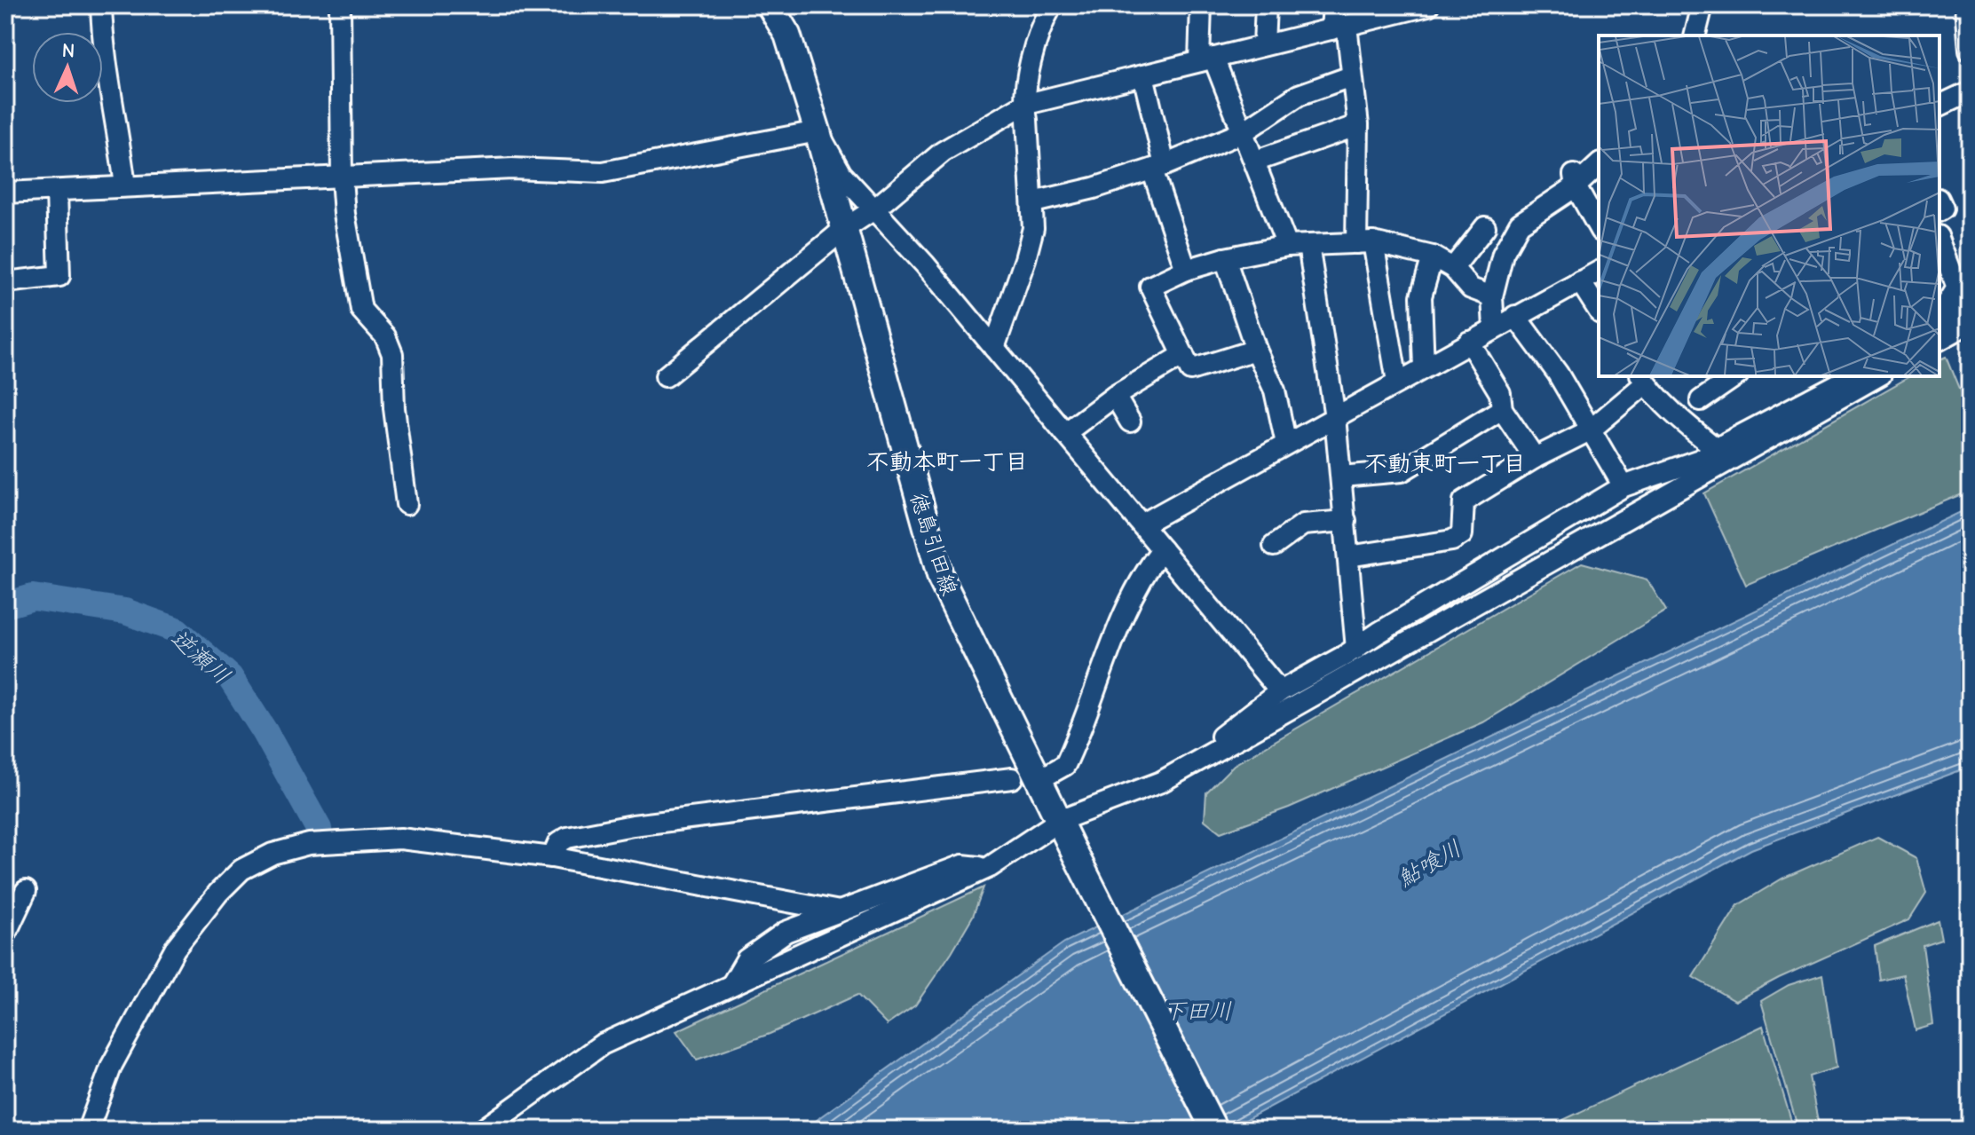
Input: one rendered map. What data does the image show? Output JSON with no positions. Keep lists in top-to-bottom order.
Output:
{
  "streets": {
    "main road": ["徳島引田線"]
  },
  "districts": ["不動本町一丁目", "不動東町一丁目"],
  "water": ["逆瀬川", "鮎喰川", "下田川"],
  "north": "top"
}
